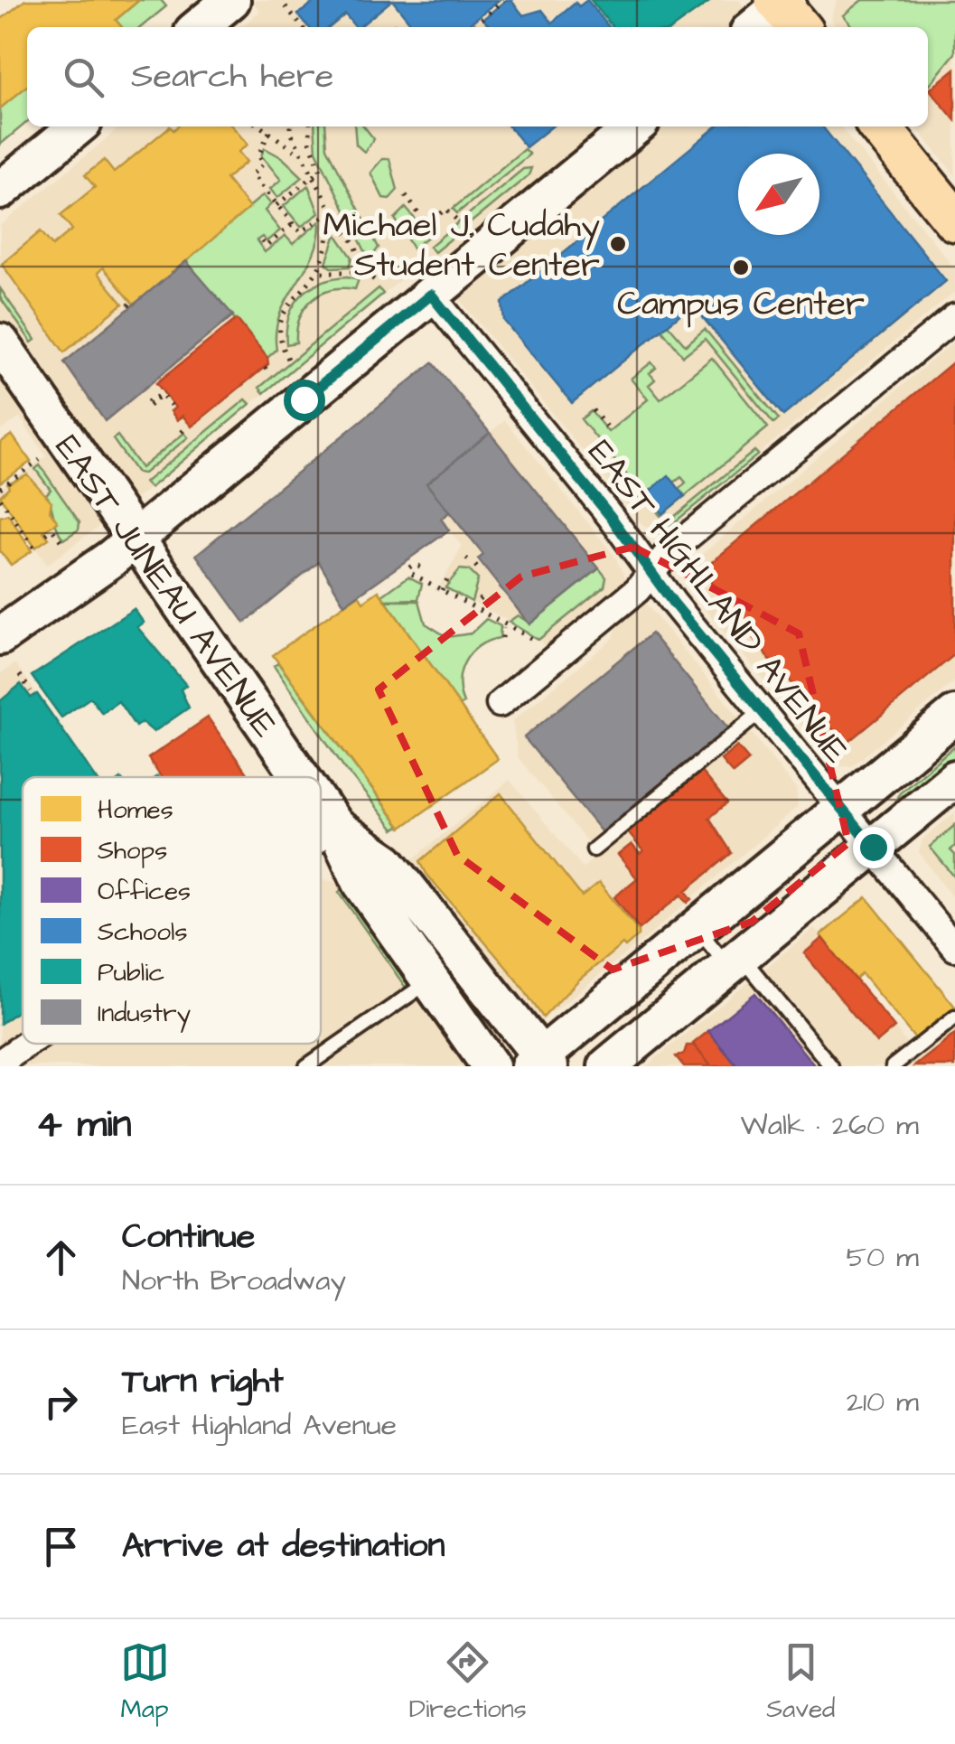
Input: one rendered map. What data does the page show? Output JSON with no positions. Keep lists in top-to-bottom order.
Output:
{
  "streets": {
    "street": ["EAST JUNEAU AVENUE", "EAST HIGHLAND AVENUE"]
  },
  "places": ["Michael J. Cudahy Student Center", "Campus Center"],
  "legend": [
    "Homes",
    "Shops",
    "Offices",
    "Schools",
    "Public",
    "Industry"
  ],
  "north": "bottom left",
  "page": {
    "search": "Search here",
    "heading": ["4 min", "Walk · 260 m"],
    "list": [
      ["Continue", "North Broadway", "50 m"],
      ["Turn right", "East Highland Avenue", "210 m"],
      "Arrive at destination"
    ],
    "nav": ["Map", "Directions", "Saved"]
  }
}
